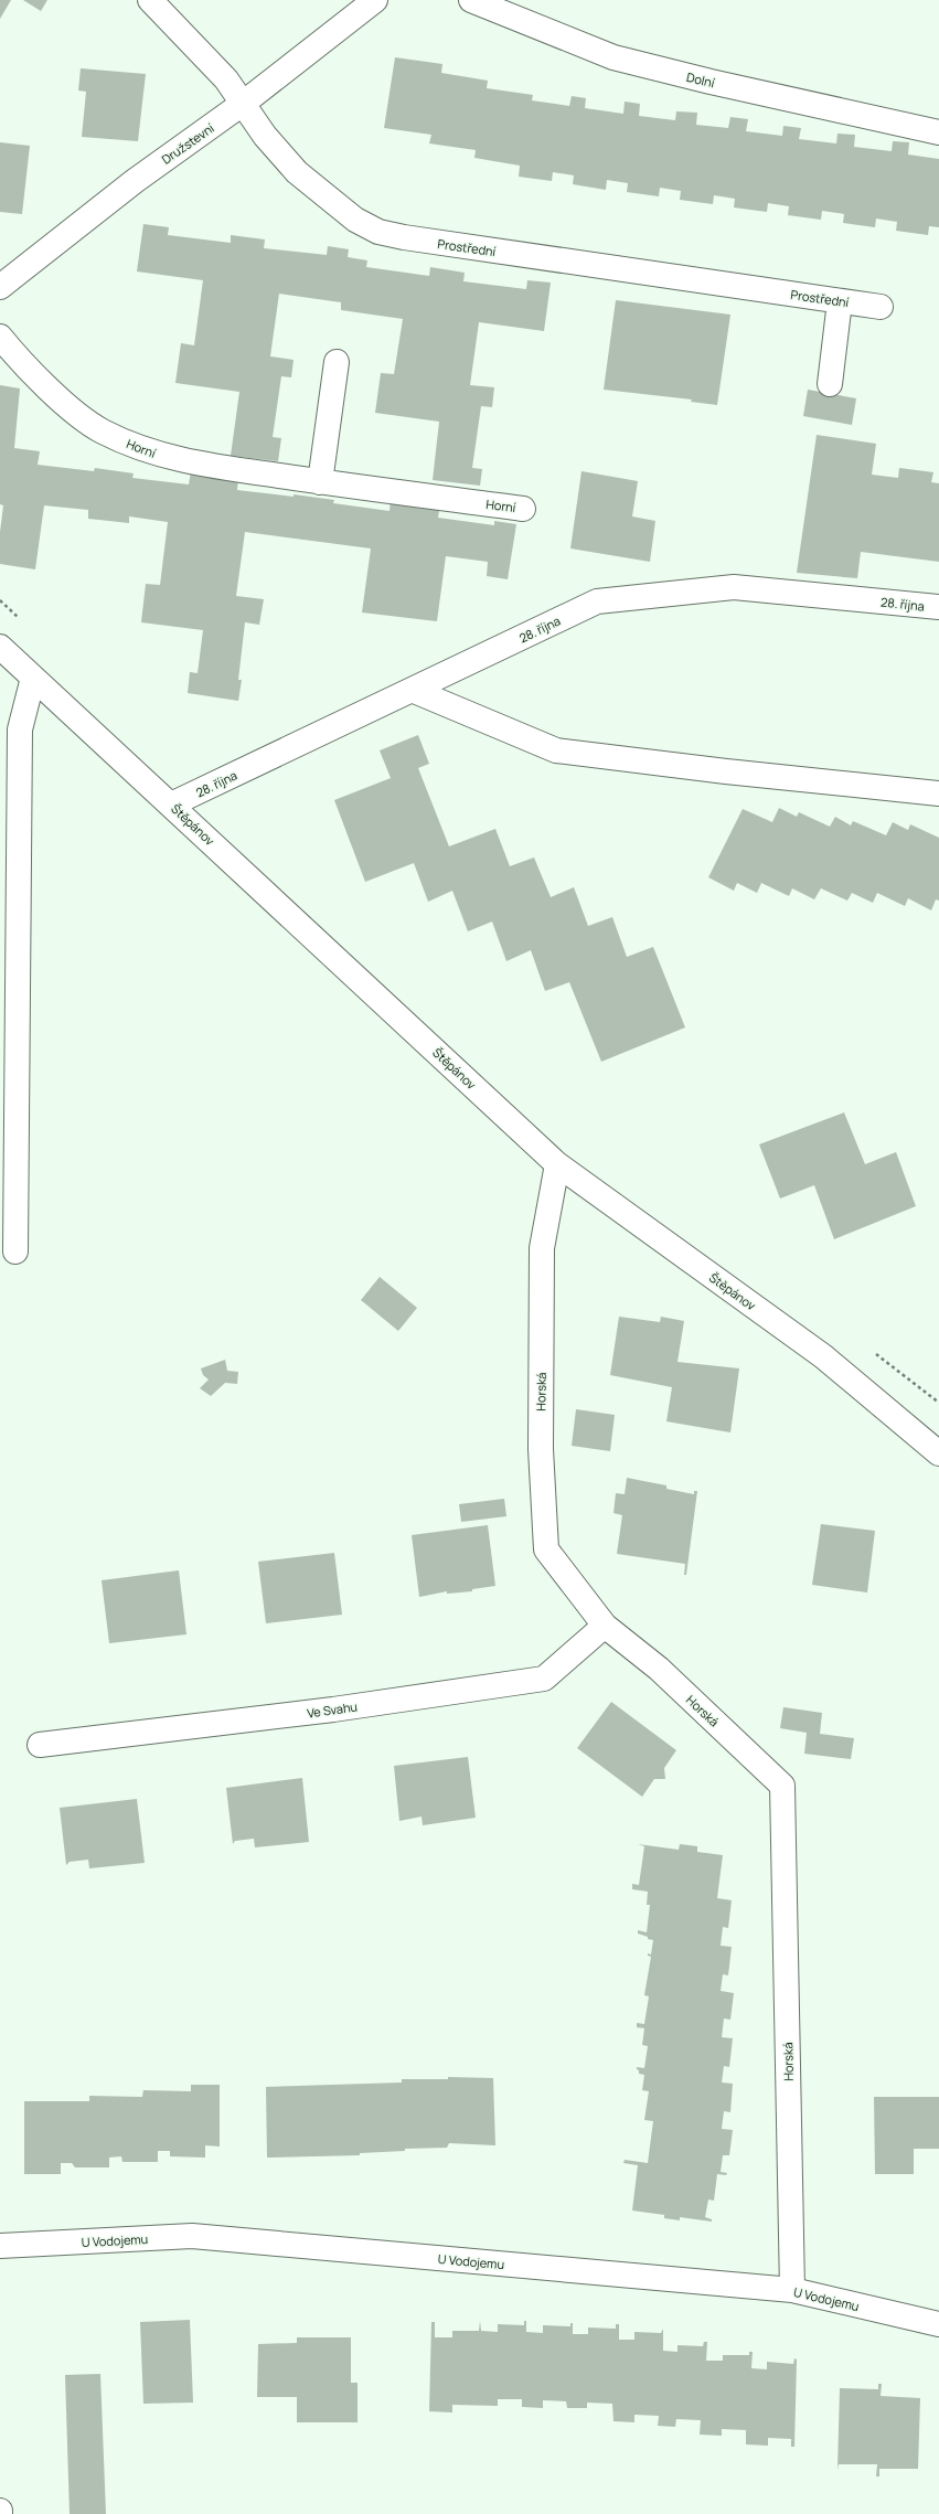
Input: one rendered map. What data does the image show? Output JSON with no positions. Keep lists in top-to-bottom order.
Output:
{
  "streets": {
    "street": [
      "Dolní",
      "Družstevní",
      "Prostřední",
      "Horní",
      "28. října",
      "Štěpánov",
      "Horská",
      "Ve Svahu",
      "U Vodojemu"
    ]
  },
  "crossings": [
    ["Družstevní", "Prostřední"],
    ["28. října", "Štěpánov"],
    ["Štěpánov", "Horská"],
    ["Horská", "Ve Svahu"],
    ["Horská", "U Vodojemu"]
  ]
}
